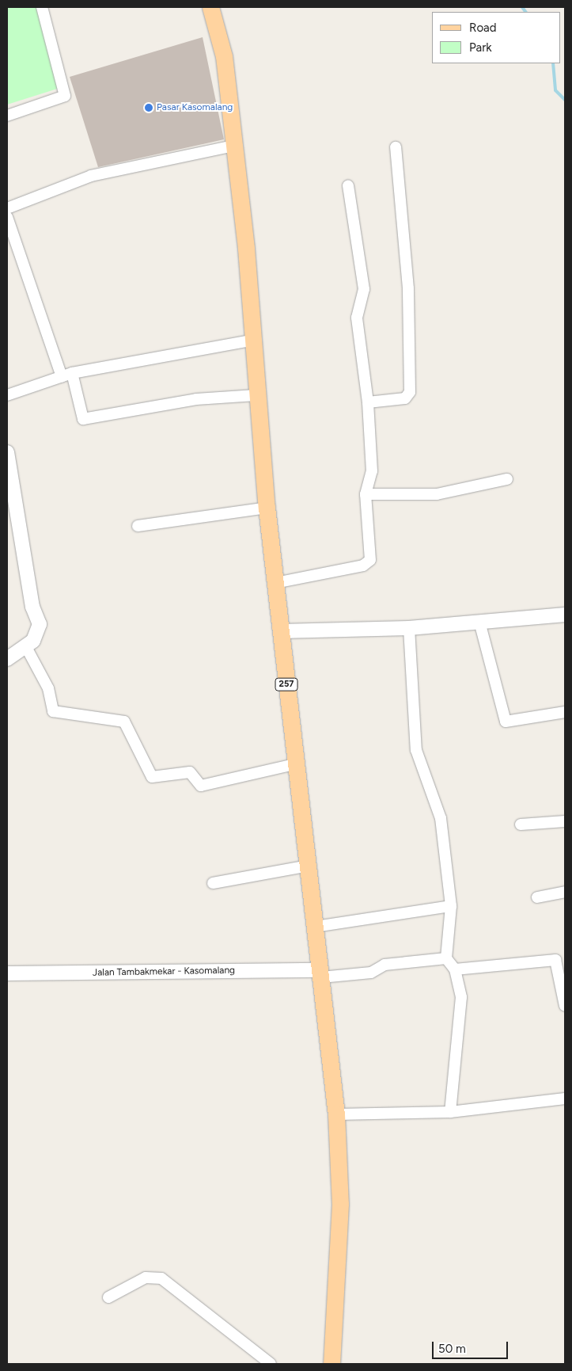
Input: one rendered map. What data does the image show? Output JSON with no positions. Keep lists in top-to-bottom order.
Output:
{
  "streets": {
    "main road": ["257"],
    "street": ["Jalan Tambakmekar - Kasomalang"]
  },
  "crossings": [
    ["257", "Jalan Tambakmekar - Kasomalang"]
  ],
  "places": ["Pasar Kasomalang"],
  "legend": ["Road", "Park"],
  "scale_bar": "50 m"
}
